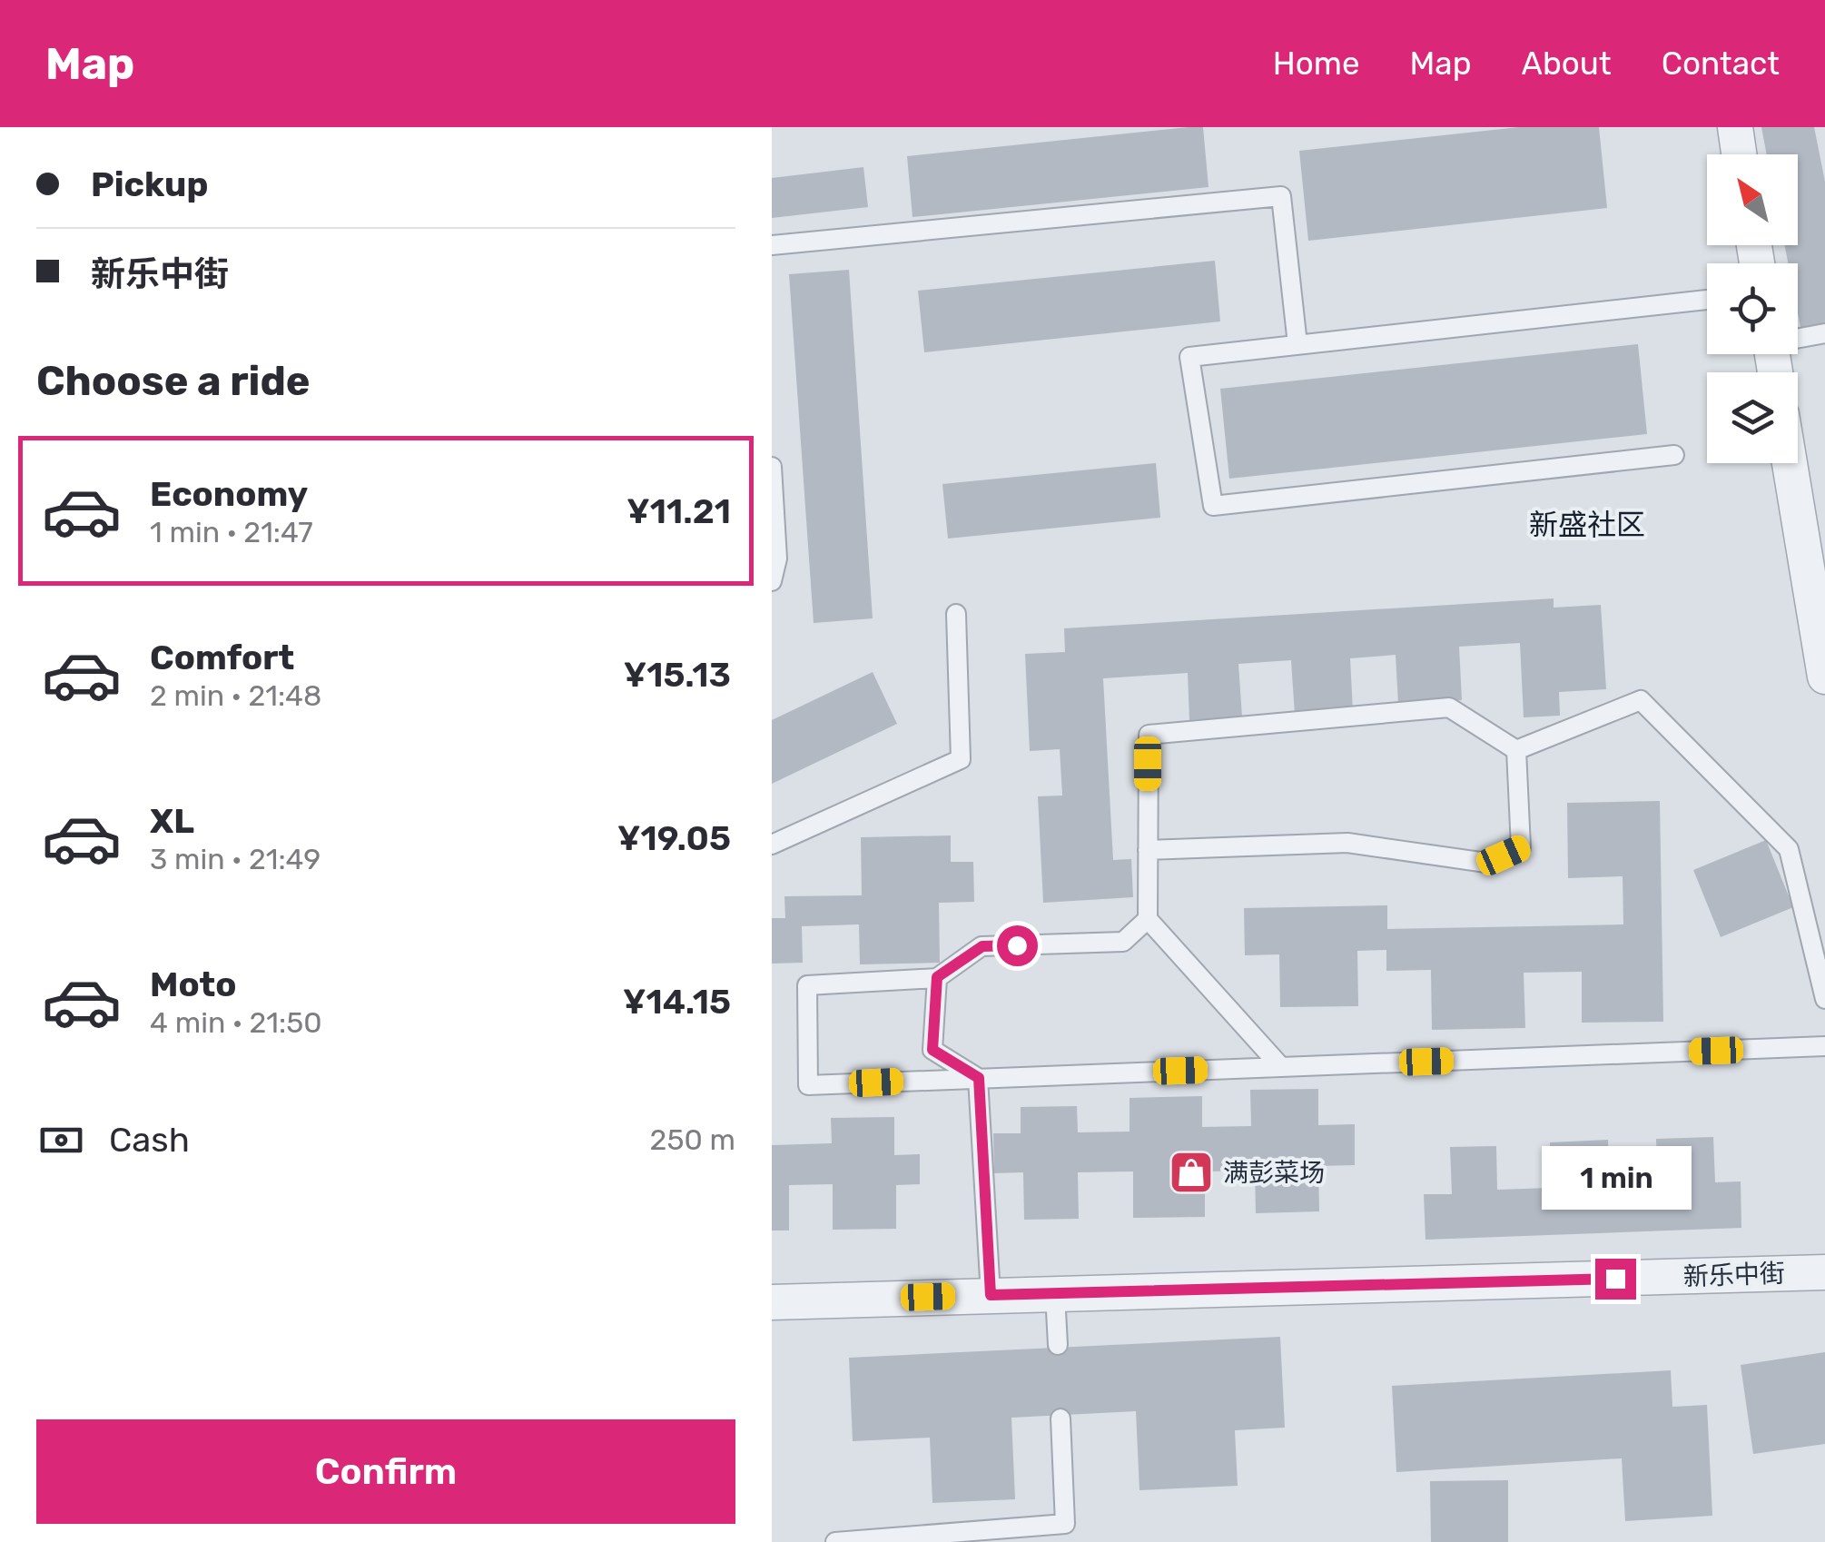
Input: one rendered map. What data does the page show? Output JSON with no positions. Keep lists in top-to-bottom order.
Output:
{
  "streets": {
    "street": ["新乐中街"]
  },
  "districts": ["新盛社区"],
  "places": {
    "shop": ["满彭菜场"]
  },
  "north": "top left",
  "page": {
    "header": "Map",
    "nav": [
      "Home",
      "Map",
      "About",
      "Contact"
    ],
    "banner": ["Pickup", "新乐中街"],
    "heading": "Choose a ride",
    "list": [
      {
        "name": "Economy",
        "note": "1 min · 21:47",
        "value": "¥11.21"
      },
      {
        "name": "Comfort",
        "note": "2 min · 21:48",
        "value": "¥15.13"
      },
      {
        "name": "XL",
        "note": "3 min · 21:49",
        "value": "¥19.05"
      },
      {
        "name": "Moto",
        "note": "4 min · 21:50",
        "value": "¥14.15"
      }
    ],
    "pay": ["Cash", "250 m"],
    "bubble": "1 min",
    "buttons": "Confirm"
  }
}
